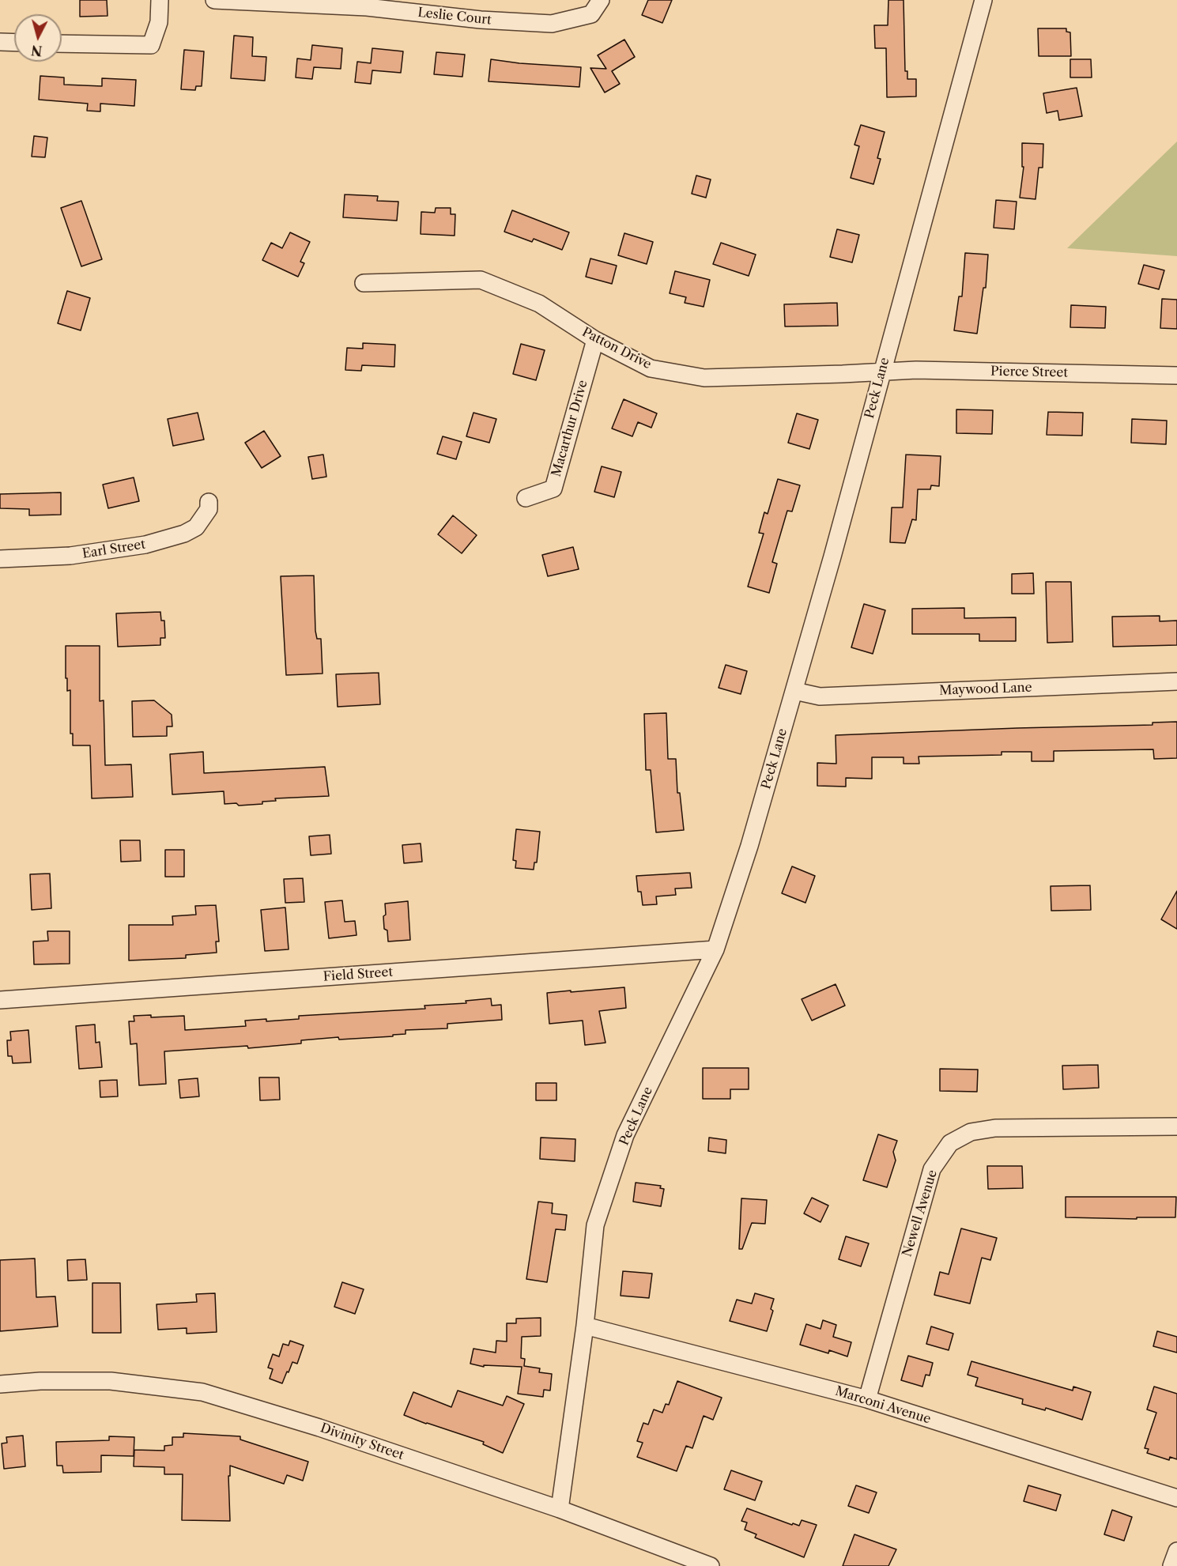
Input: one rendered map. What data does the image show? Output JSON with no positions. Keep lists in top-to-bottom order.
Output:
{
  "streets": {
    "street": [
      "Leslie Court",
      "Patton Drive",
      "Pierce Street",
      "Peck Lane",
      "Macarthur Drive",
      "Earl Street",
      "Maywood Lane",
      "Field Street",
      "Newell Avenue",
      "Marconi Avenue",
      "Divinity Street"
    ]
  },
  "crossings": [
    ["Patton Drive", "Pierce Street"],
    ["Patton Drive", "Peck Lane"],
    ["Patton Drive", "Macarthur Drive"],
    ["Pierce Street", "Peck Lane"],
    ["Peck Lane", "Maywood Lane"],
    ["Peck Lane", "Field Street"],
    ["Peck Lane", "Marconi Avenue"],
    ["Peck Lane", "Divinity Street"],
    ["Newell Avenue", "Marconi Avenue"]
  ],
  "north": "bottom"
}
